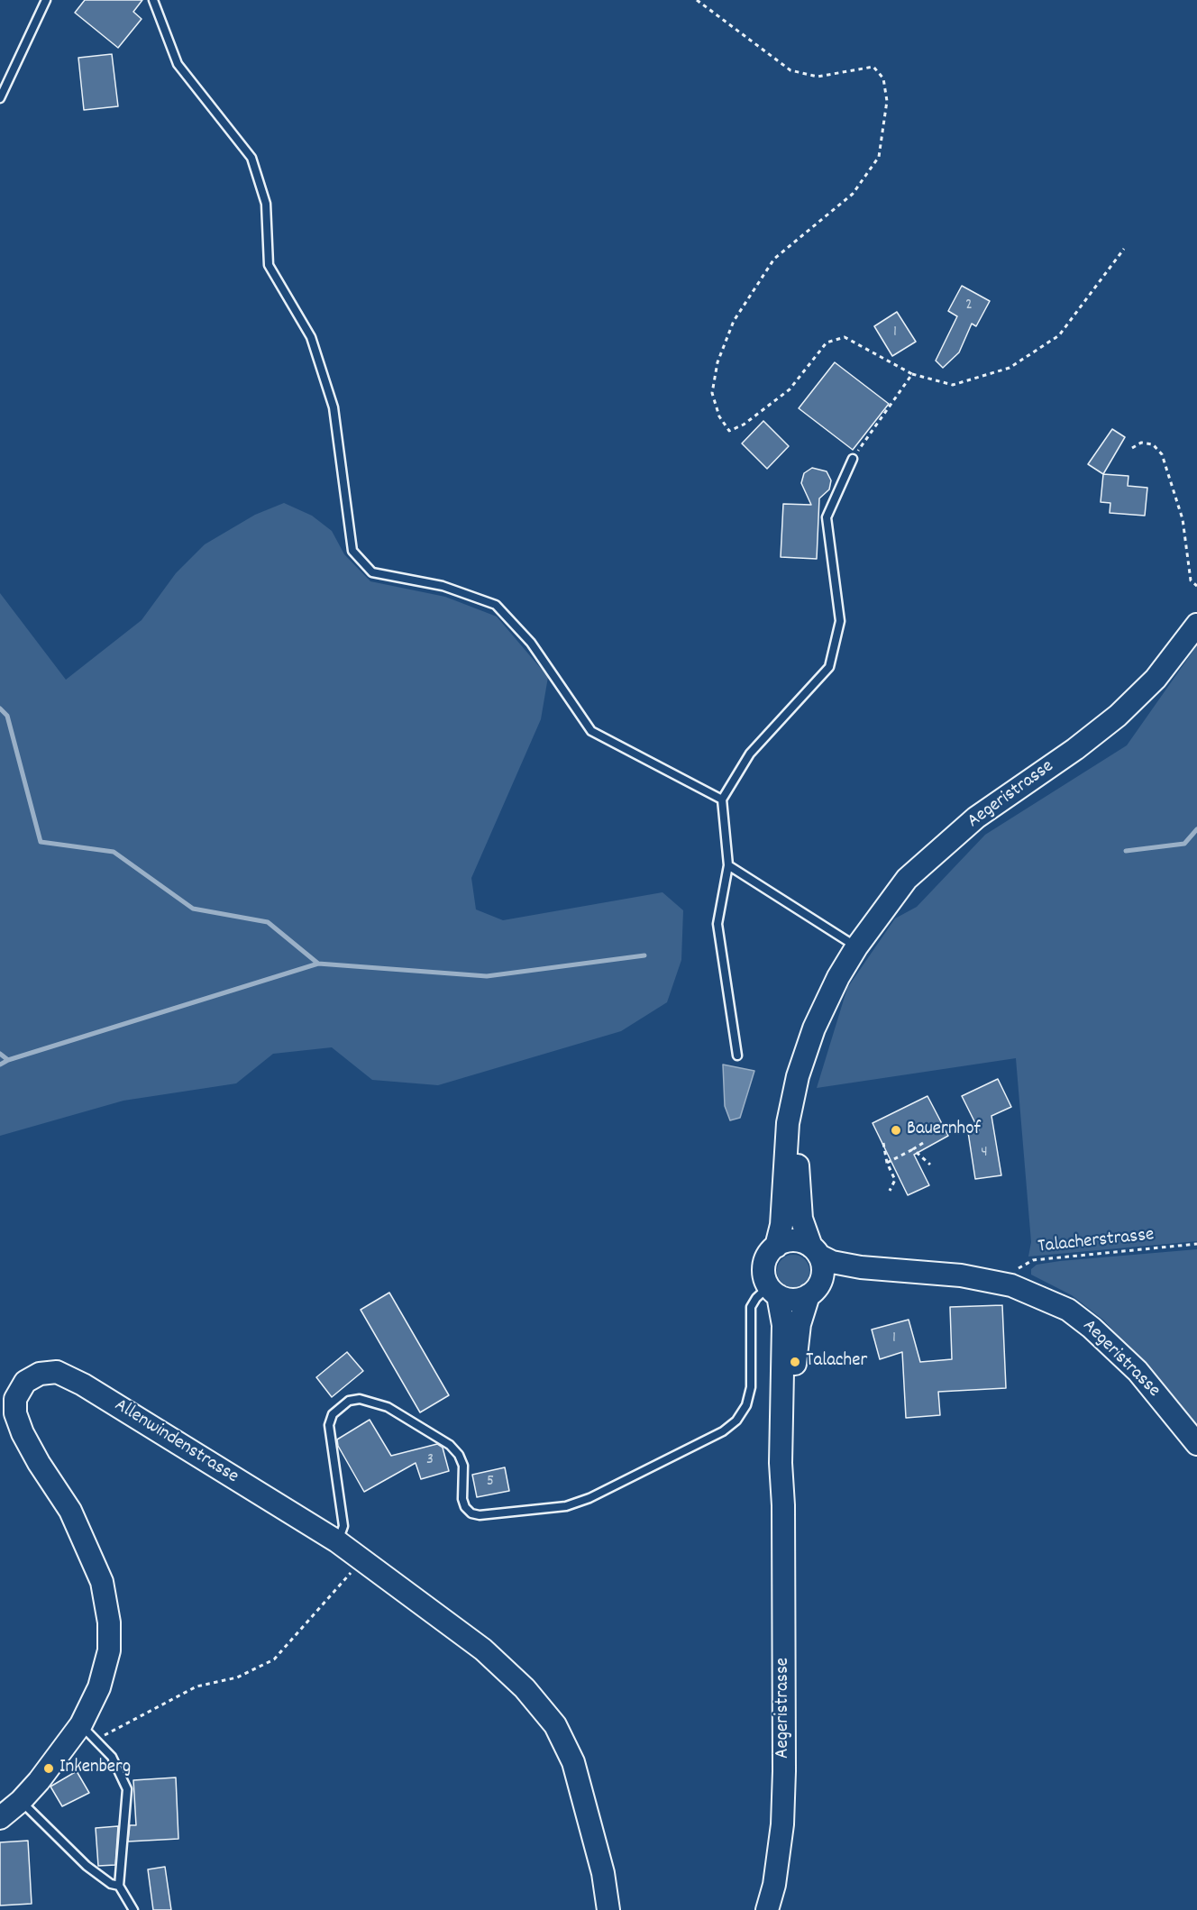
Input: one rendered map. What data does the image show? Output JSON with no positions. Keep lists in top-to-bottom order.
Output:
{
  "streets": {
    "main road": ["Aegeristrasse", "Allenwindenstrasse"],
    "path": ["Talacherstrasse"]
  },
  "crossings": [
    ["Aegeristrasse", "Talacherstrasse"]
  ],
  "places": ["Bauernhof", "Talacher", "Inkenberg"],
  "house_numbers": [
    "2",
    "1",
    "4",
    "1",
    "3",
    "5"
  ]
}
